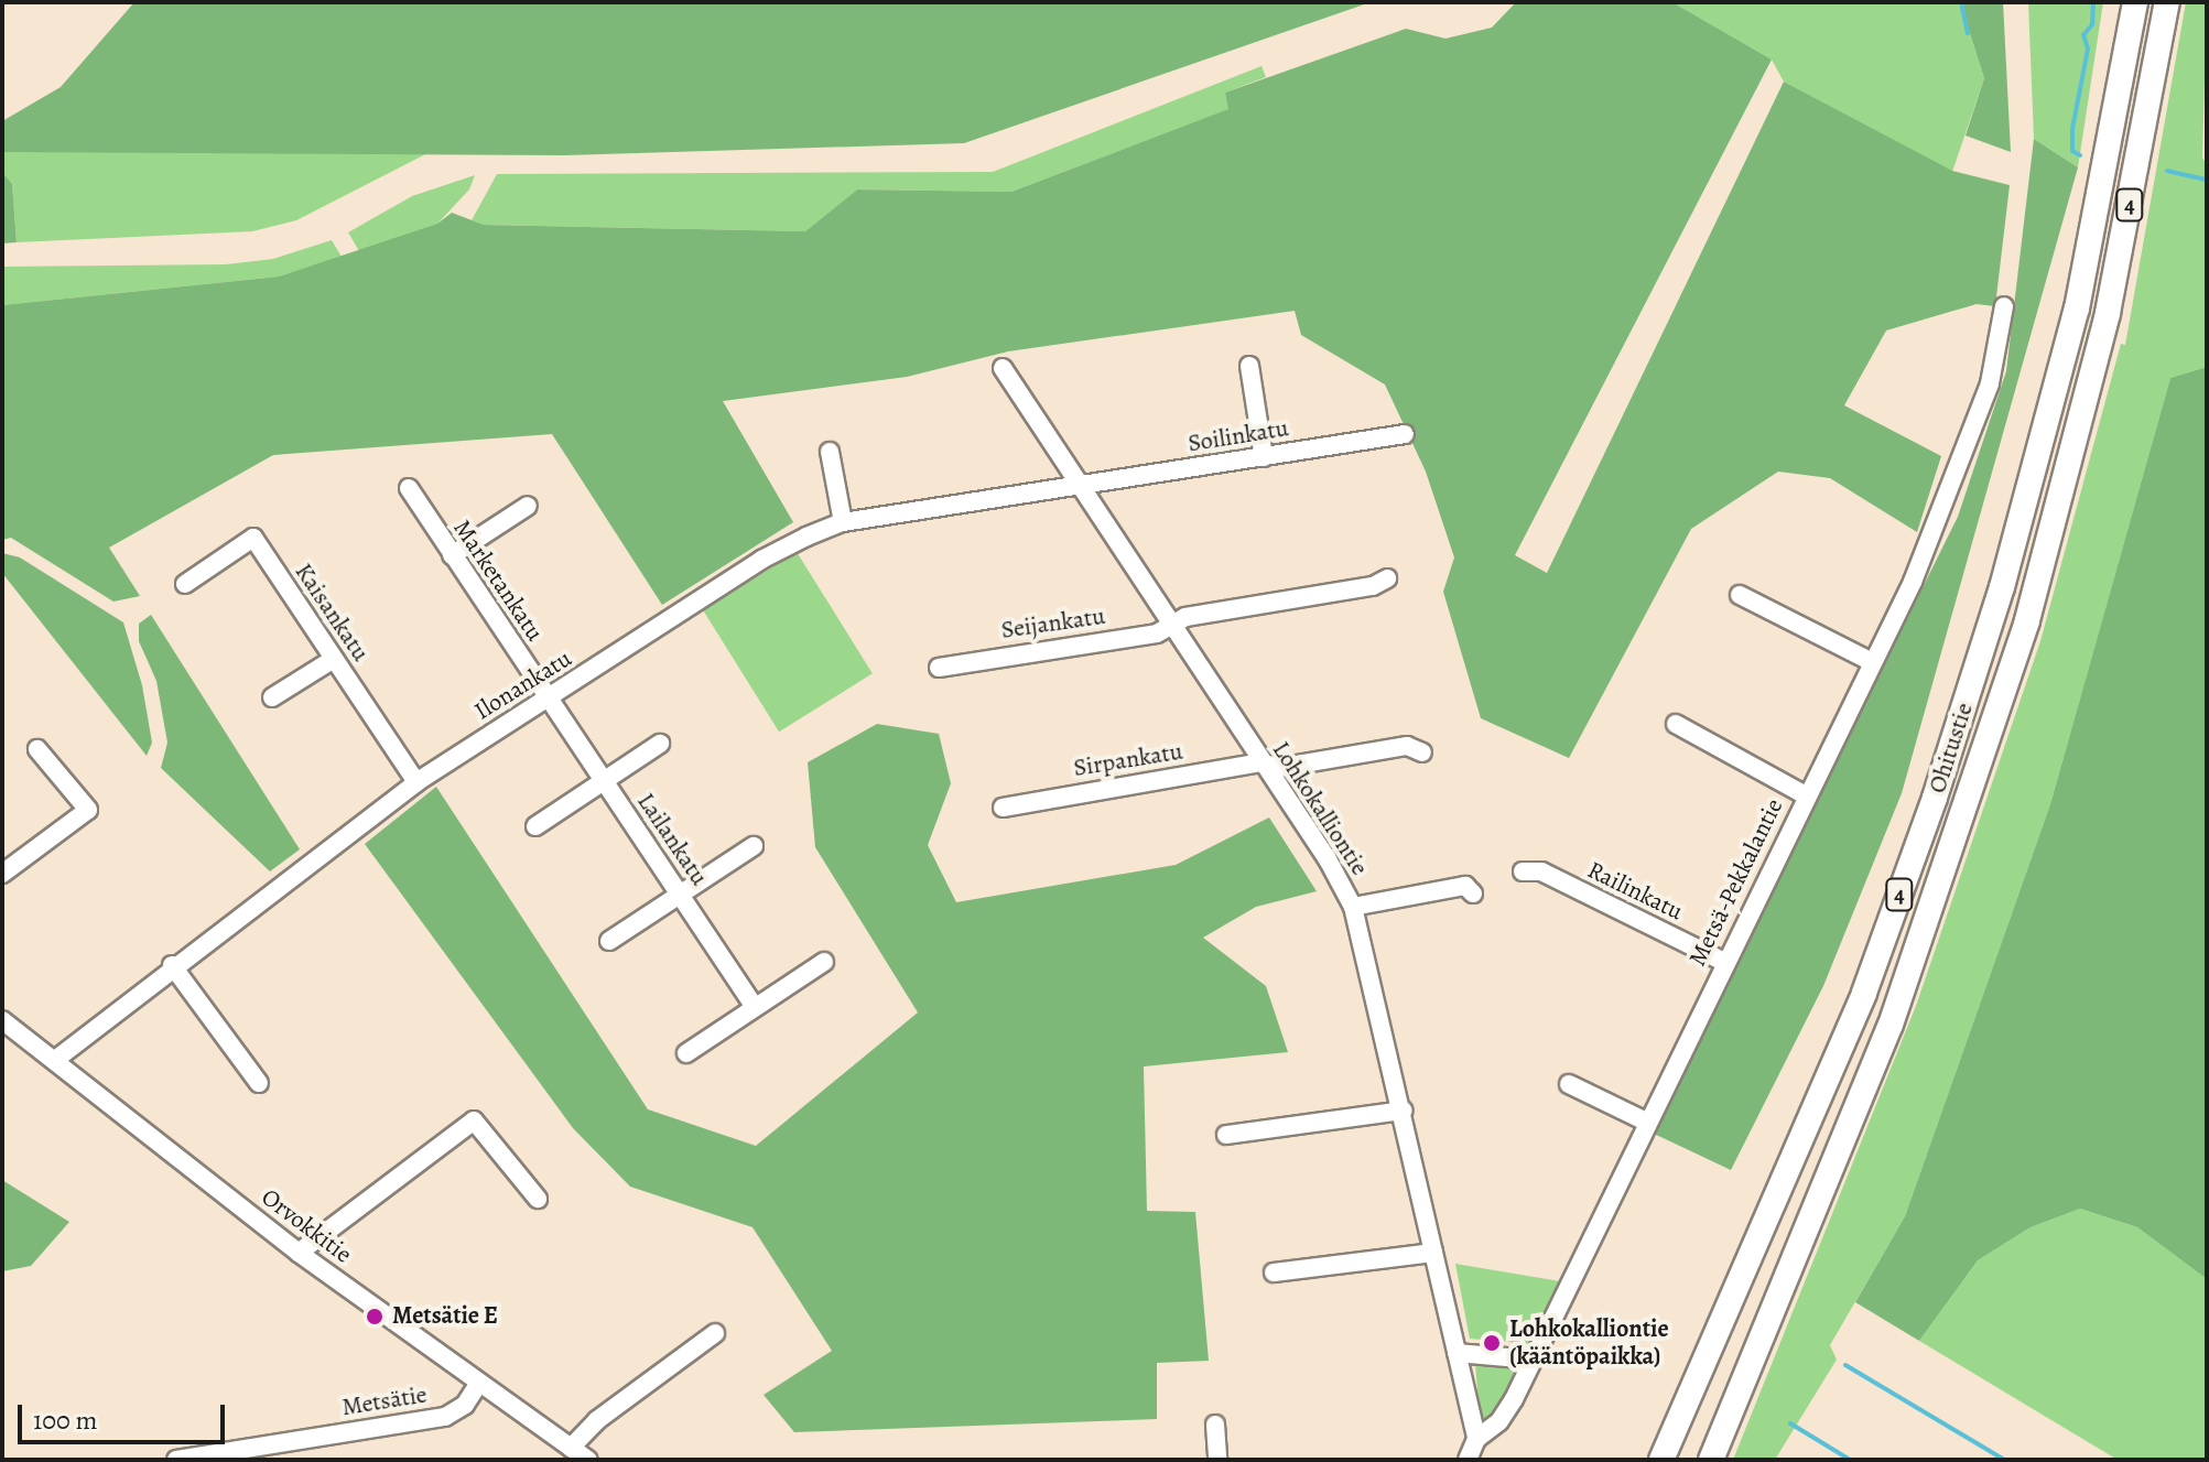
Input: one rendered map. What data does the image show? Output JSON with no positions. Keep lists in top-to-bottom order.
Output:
{
  "streets": {
    "highway": ["4", "Ohitustie"],
    "street": [
      "Soilinkatu",
      "Marketankatu",
      "Kaisankatu",
      "Seijankatu",
      "Ilonankatu",
      "Sirpankatu",
      "Lohkokalliontie",
      "Lailankatu",
      "Metsä-Pekkalantie",
      "Railinkatu",
      "Orvokkitie",
      "Metsätie"
    ]
  },
  "crossings": [
    ["Soilinkatu", "Ilonankatu"],
    ["Soilinkatu", "Lohkokalliontie"],
    ["Marketankatu", "Ilonankatu"],
    ["Marketankatu", "Lailankatu"],
    ["Kaisankatu", "Ilonankatu"],
    ["Seijankatu", "Lohkokalliontie"],
    ["Ilonankatu", "Lohkokalliontie"],
    ["Ilonankatu", "Lailankatu"],
    ["Ilonankatu", "Orvokkitie"],
    ["Sirpankatu", "Lohkokalliontie"],
    ["Lohkokalliontie", "Metsä-Pekkalantie"],
    ["Metsä-Pekkalantie", "Railinkatu"],
    ["Orvokkitie", "Metsätie"]
  ],
  "places": ["Metsätie E", "Lohkokalliontie (kääntöpaikka)"],
  "scale_bar": "100 m"
}
